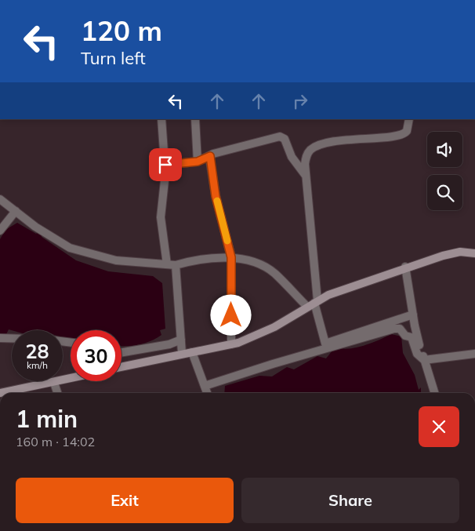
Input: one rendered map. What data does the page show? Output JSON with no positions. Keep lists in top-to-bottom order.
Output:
{
  "page": {
    "turn": ["120 m", "Turn left"],
    "speed": "28 km/h",
    "limit": "30",
    "heading": ["1 min", "160 m · 14:02"],
    "buttons": ["Exit", "Share"]
  }
}
